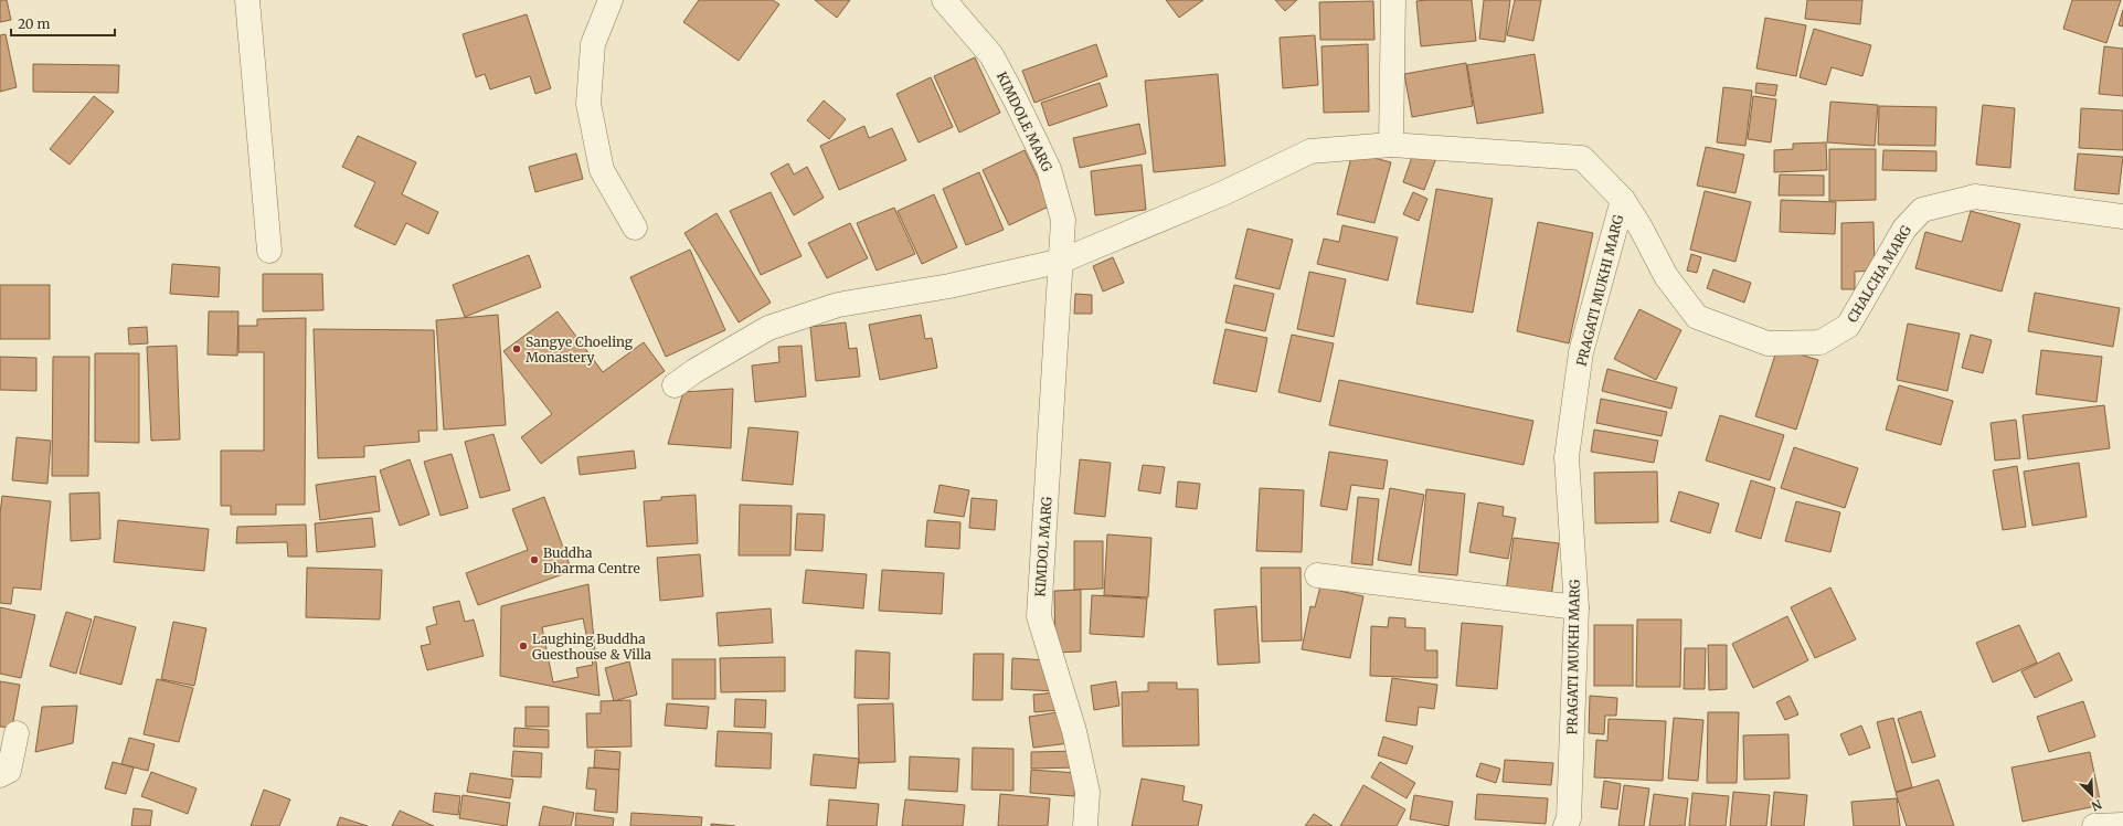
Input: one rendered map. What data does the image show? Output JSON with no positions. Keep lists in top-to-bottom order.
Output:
{
  "streets": {
    "street": [
      "KIMDOLE MARG",
      "CHALCHA MARG",
      "PRAGATI MUKHI MARG",
      "KIMDOL MARG"
    ]
  },
  "crossings": [
    ["KIMDOLE MARG", "PRAGATI MUKHI MARG"],
    ["KIMDOLE MARG", "KIMDOL MARG"],
    ["CHALCHA MARG", "PRAGATI MUKHI MARG"],
    ["PRAGATI MUKHI MARG", "KIMDOL MARG"]
  ],
  "places": ["Sangye Choeling Monastery", "Buddha Dharma Centre", "Laughing Buddha Guesthouse & Villa"],
  "scale_bar": "20 m",
  "north": "bottom right"
}
